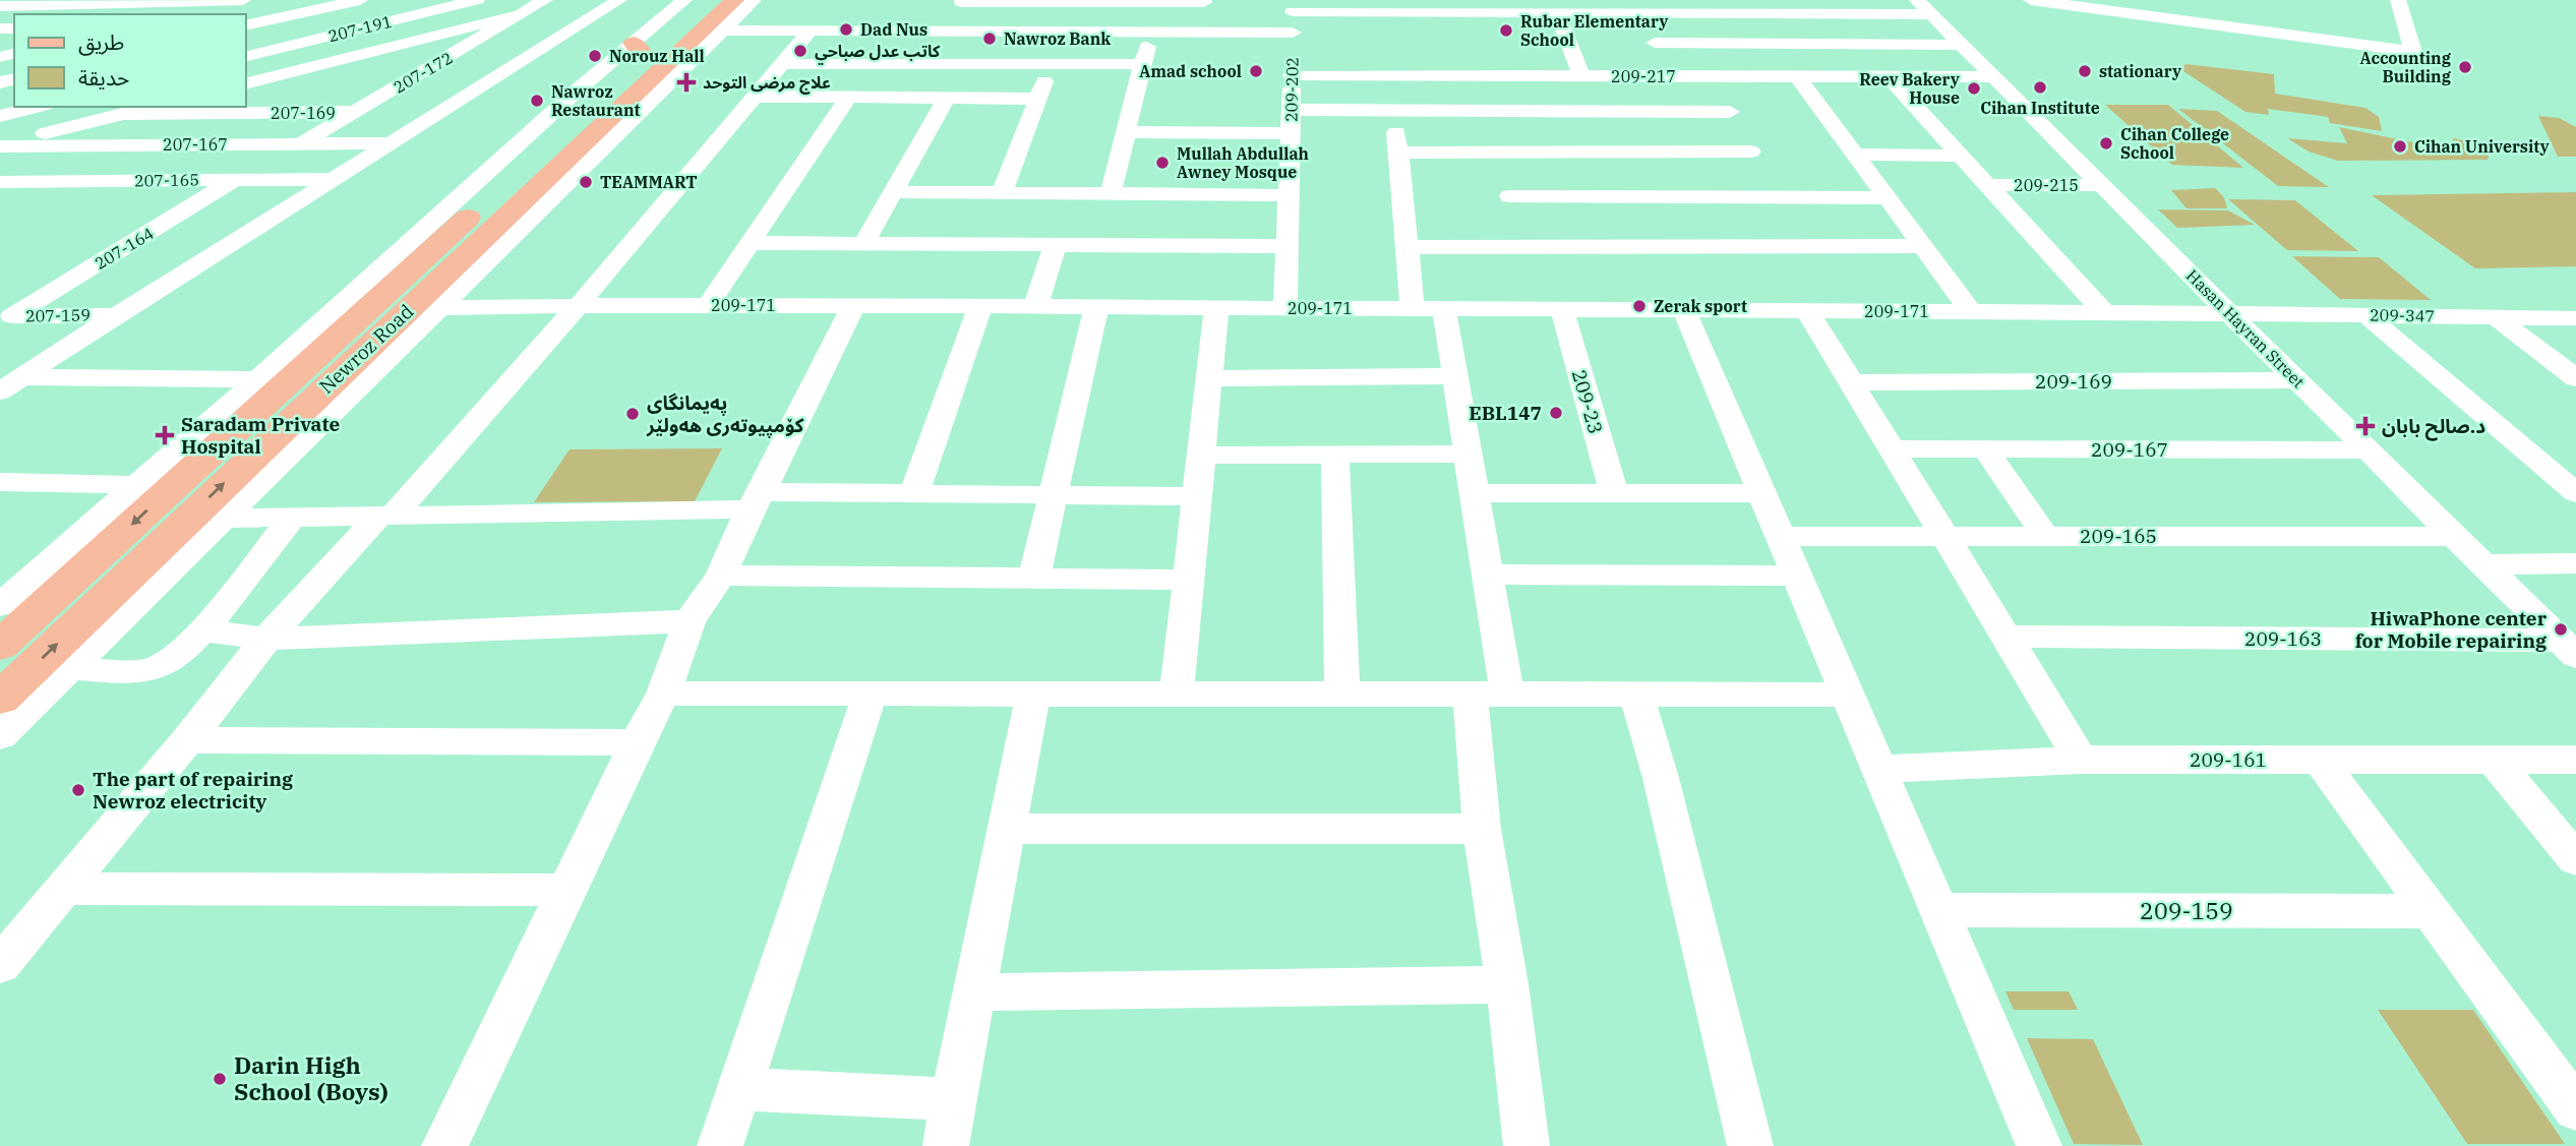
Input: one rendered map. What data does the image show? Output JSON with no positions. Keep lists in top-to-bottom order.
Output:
{
  "streets": {
    "main road": ["Newroz Road"],
    "street": [
      "207-191",
      "207-172",
      "209-217",
      "209-202",
      "207-169",
      "207-167",
      "207-165",
      "209-215",
      "207-164",
      "209-171",
      "207-159",
      "209-347",
      "Hasan Hayran Street",
      "209-169",
      "209-23",
      "209-167",
      "209-165",
      "209-163",
      "209-161",
      "209-159"
    ]
  },
  "crossings": [
    ["207-172", "207-169"],
    ["207-172", "207-167"],
    ["209-217", "209-202"],
    ["209-217", "Hasan Hayran Street"],
    ["209-202", "209-171"],
    ["207-165", "207-164"],
    ["209-215", "Hasan Hayran Street"],
    ["207-164", "207-159"],
    ["209-171", "209-347"],
    ["209-171", "Hasan Hayran Street"],
    ["209-171", "Newroz Road"],
    ["209-171", "209-23"],
    ["209-347", "Hasan Hayran Street"],
    ["Hasan Hayran Street", "209-169"],
    ["Hasan Hayran Street", "209-167"],
    ["Hasan Hayran Street", "209-165"],
    ["Hasan Hayran Street", "209-163"]
  ],
  "places": {
    "other": [
      "Dad Nus",
      "Rubar Elementary School",
      "Nawroz Bank",
      "كاتب عدل صباحي",
      "Norouz Hall",
      "Accounting Building",
      "Amad school",
      "stationary",
      "Cihan Institute",
      "Reev Bakery House",
      "Nawroz Restaurant",
      "Cihan College School",
      "Cihan University",
      "Mullah Abdullah Awney Mosque",
      "TEAMMART",
      "Zerak sport",
      "EBL147",
      "پەیمانگای کۆمپیوتەری هەولێر",
      "HiwaPhone center for Mobile repairing",
      "The part of repairing Newroz electricity",
      "Darin High School (Boys)"
    ],
    "health": ["علاج مرضى التوحد", "د.صالح بابان", "Saradam Private Hospital"]
  },
  "legend": ["طريق", "حديقة"]
}
